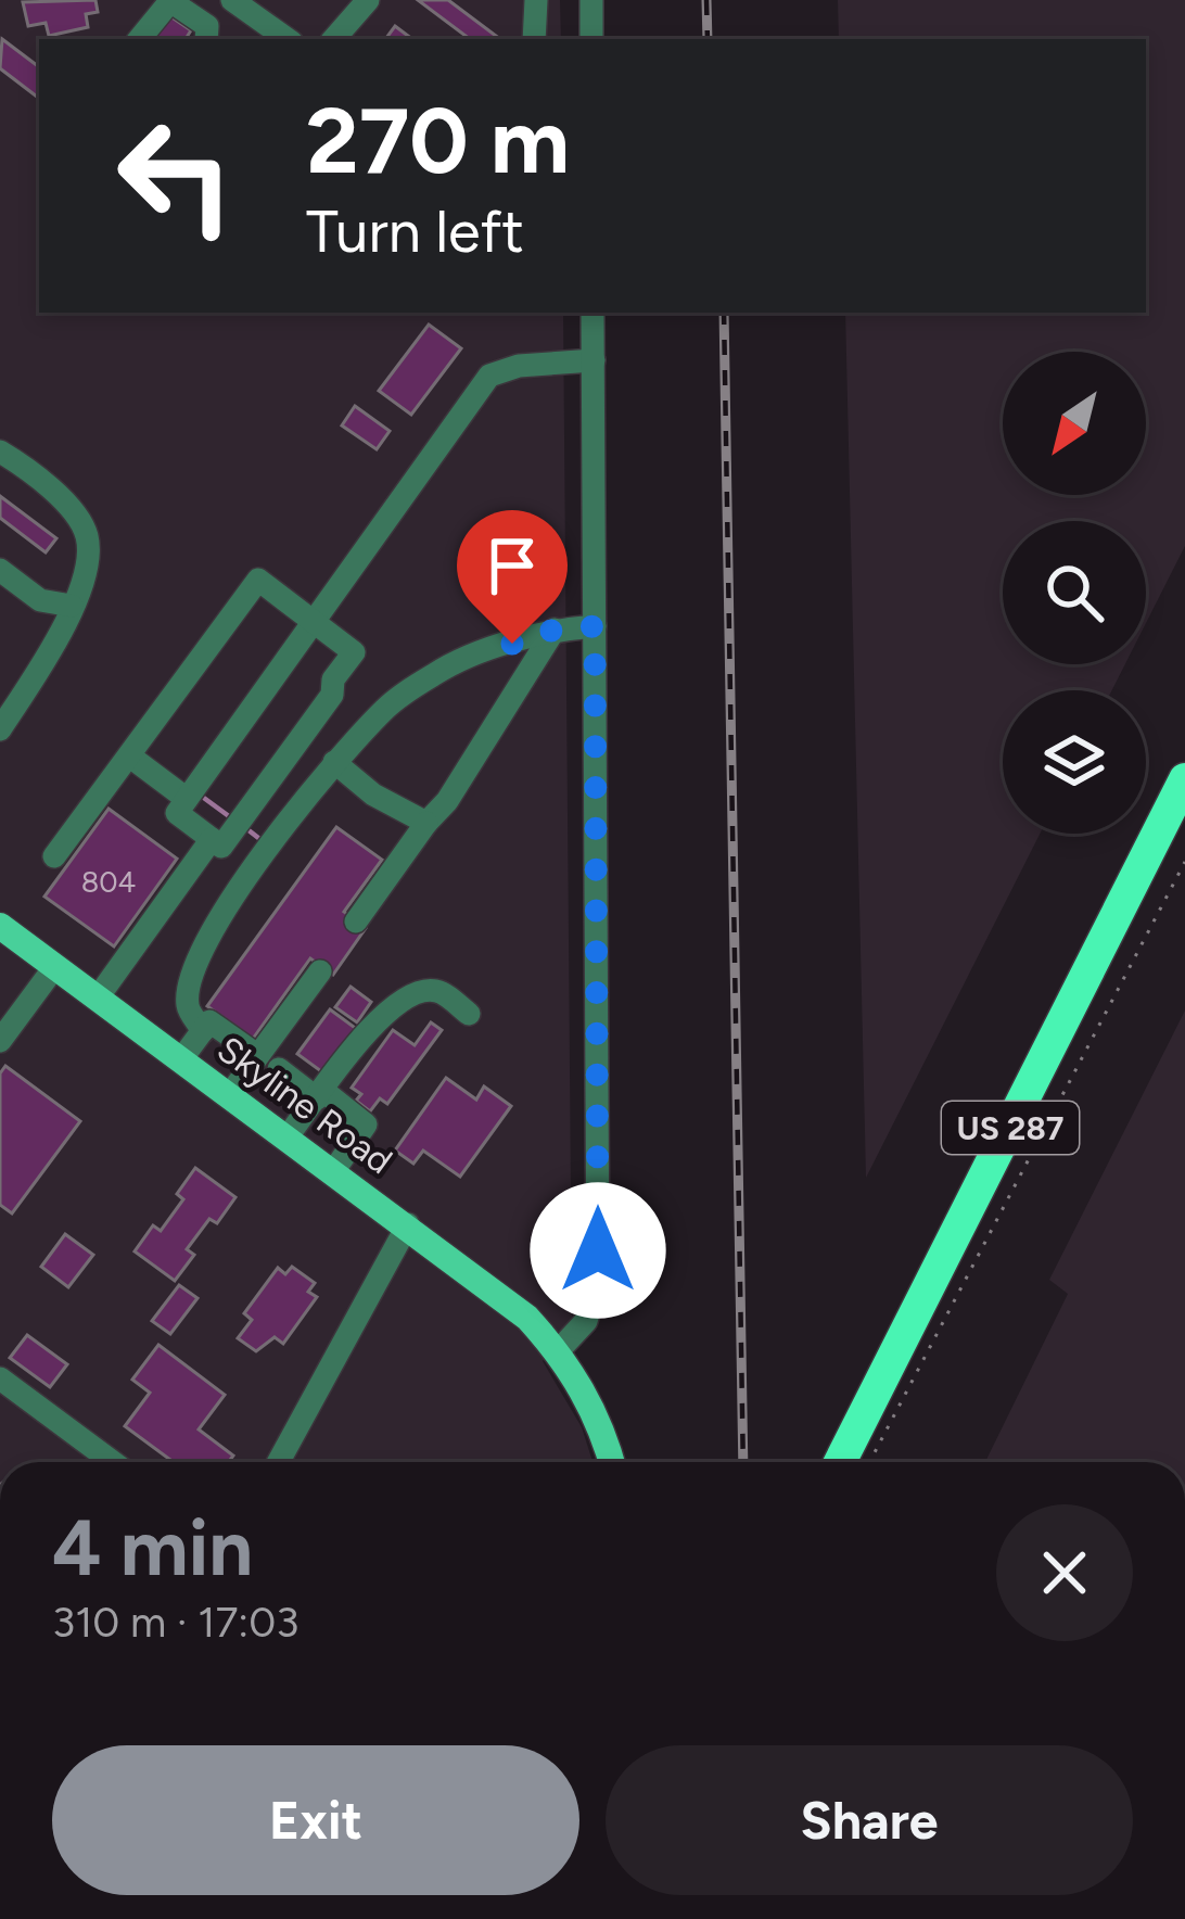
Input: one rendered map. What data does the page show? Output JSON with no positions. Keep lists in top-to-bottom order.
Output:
{
  "streets": {
    "highway": ["US 287"],
    "main road": ["Skyline Road"]
  },
  "house_numbers": ["804"],
  "north": "bottom left",
  "page": {
    "turn": ["270 m", "Turn left"],
    "heading": ["4 min", "310 m · 17:03"],
    "buttons": ["Exit", "Share"]
  }
}
